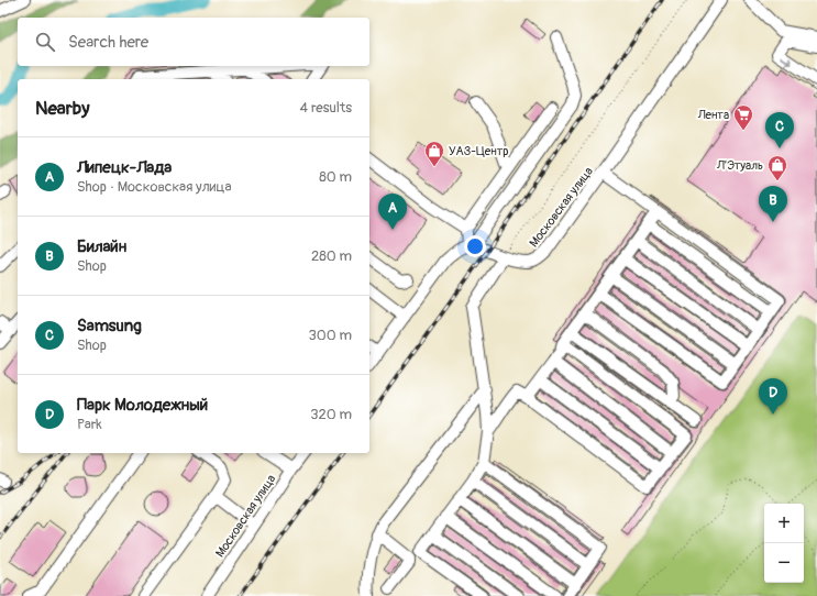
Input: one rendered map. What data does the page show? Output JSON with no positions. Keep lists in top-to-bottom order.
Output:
{
  "streets": {
    "street": ["Московская улица"]
  },
  "places": {
    "supermarket": ["Лента"],
    "shop": ["УАЗ-Центр", "Л’Этуаль"]
  },
  "page": {
    "search": "Search here",
    "heading": ["Nearby", "4 results"],
    "pins": [
      "C",
      "B",
      "A",
      "D"
    ],
    "list": [
      {
        "mark": "A",
        "name": "Липецк-Лада",
        "note": "Shop · Московская улица",
        "value": "80 m"
      },
      {
        "mark": "B",
        "name": "Билайн",
        "note": "Shop",
        "value": "280 m"
      },
      {
        "mark": "C",
        "name": "Samsung",
        "note": "Shop",
        "value": "300 m"
      },
      {
        "mark": "D",
        "name": "Парк Молодежный",
        "note": "Park",
        "value": "320 m"
      }
    ],
    "map_buttons": ["+", "−"]
  }
}
